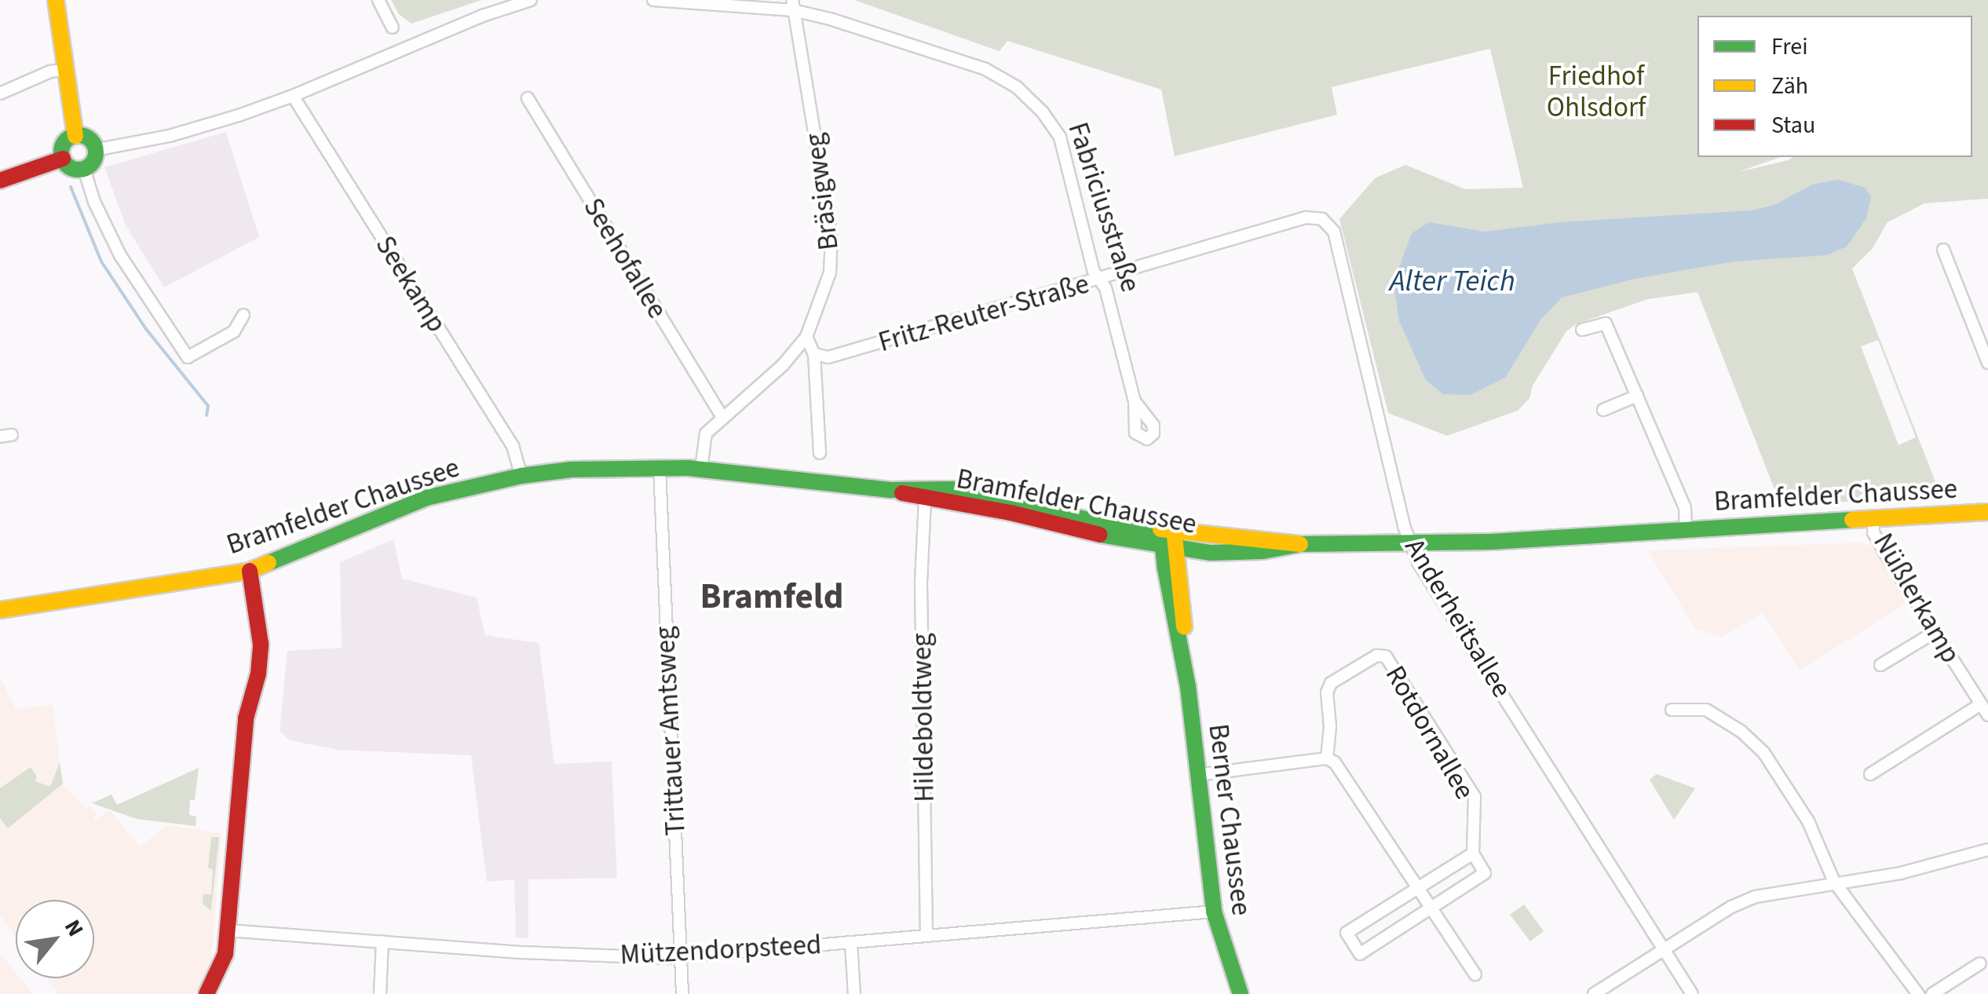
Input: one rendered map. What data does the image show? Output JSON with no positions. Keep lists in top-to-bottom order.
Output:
{
  "streets": {
    "main road": ["Bramfelder Chaussee", "Berner Chaussee"],
    "street": [
      "Bräsigweg",
      "Fabriciusstraße",
      "Seehofallee",
      "Seekamp",
      "Fritz-Reuter-Straße",
      "Nüßlerkamp",
      "Anderheitsallee",
      "Hildeboldtweg",
      "Trittauer Amtsweg",
      "Rotdornallee",
      "Mützendorpsteed"
    ]
  },
  "crossings": [
    ["Bräsigweg", "Fabriciusstraße"],
    ["Bräsigweg", "Seehofallee"],
    ["Bräsigweg", "Bramfelder Chaussee"],
    ["Fabriciusstraße", "Fritz-Reuter-Straße"],
    ["Seekamp", "Bramfelder Chaussee"],
    ["Fritz-Reuter-Straße", "Anderheitsallee"],
    ["Bramfelder Chaussee", "Nüßlerkamp"],
    ["Bramfelder Chaussee", "Anderheitsallee"],
    ["Bramfelder Chaussee", "Hildeboldtweg"],
    ["Bramfelder Chaussee", "Trittauer Amtsweg"],
    ["Bramfelder Chaussee", "Berner Chaussee"],
    ["Hildeboldtweg", "Mützendorpsteed"],
    ["Trittauer Amtsweg", "Mützendorpsteed"],
    ["Berner Chaussee", "Mützendorpsteed"]
  ],
  "districts": ["Bramfeld"],
  "water": ["Alter Teich"],
  "parks": ["Friedhof Ohlsdorf"],
  "legend": ["Frei", "Zäh", "Stau"],
  "north": "top right"
}
